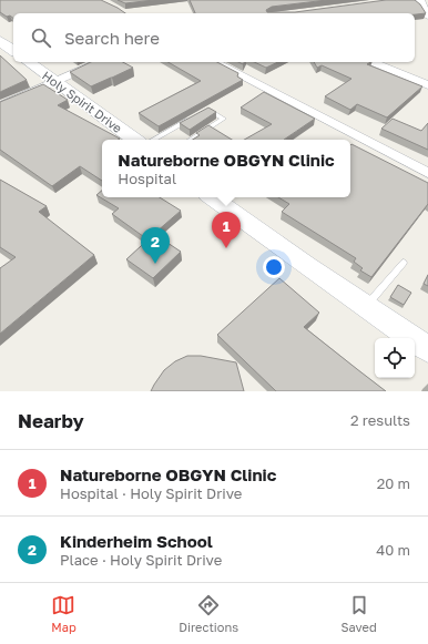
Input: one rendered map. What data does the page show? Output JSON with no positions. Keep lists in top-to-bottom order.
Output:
{
  "streets": {
    "main road": ["Holy Spirit Drive"]
  },
  "page": {
    "search": "Search here",
    "popup": ["Natureborne OBGYN Clinic", "Hospital"],
    "pins": ["1", "2"],
    "heading": ["Nearby", "2 results"],
    "list": [
      {
        "mark": "1",
        "name": "Natureborne OBGYN Clinic",
        "note": "Hospital · Holy Spirit Drive",
        "value": "20 m"
      },
      {
        "mark": "2",
        "name": "Kinderheim School",
        "note": "Place · Holy Spirit Drive",
        "value": "40 m"
      }
    ],
    "nav": ["Map", "Directions", "Saved"]
  }
}
